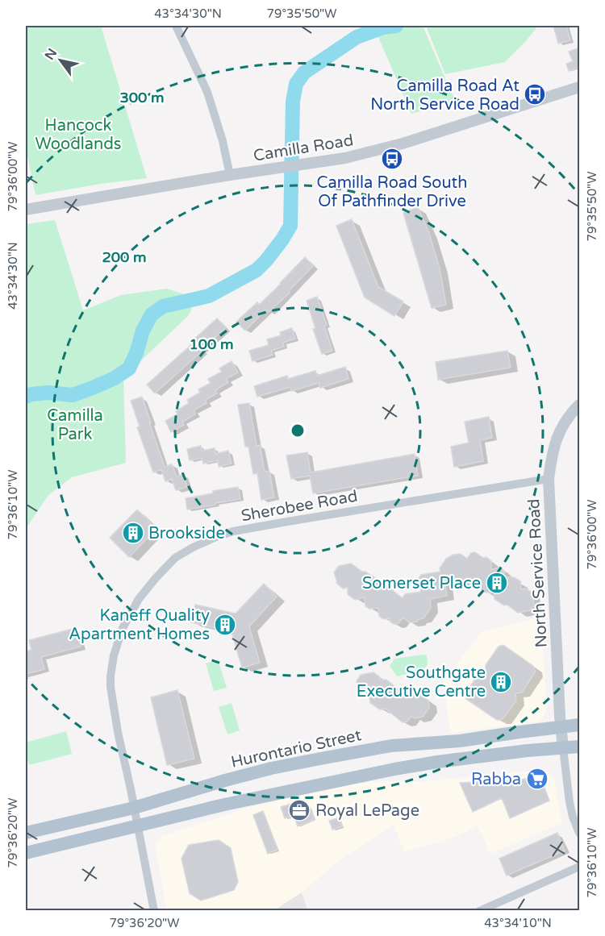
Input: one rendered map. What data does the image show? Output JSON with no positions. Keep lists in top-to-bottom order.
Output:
{
  "streets": {
    "main road": ["Hurontario Street"],
    "street": ["Camilla Road", "Sherobee Road", "North Service Road"]
  },
  "crossings": [
    ["Sherobee Road", "North Service Road"],
    ["Sherobee Road", "Hurontario Street"],
    ["North Service Road", "Hurontario Street"]
  ],
  "parks": ["Hancock Woodlands", "Camilla Park"],
  "places": {
    "bus stop": ["Camilla Road At North Service Road", "Camilla Road South Of Pathfinder Drive"],
    "building": [
      "Brookside",
      "Somerset Place",
      "Kaneff Quality Apartment Homes",
      "Southgate Executive Centre"
    ],
    "supermarket": ["Rabba"],
    "office": ["Royal LePage"]
  },
  "north": "top left",
  "coordinates": [
    "43°34'30\"N",
    "79°35'50\"W",
    "79°36'00\"W",
    "79°36'10\"W",
    "79°36'20\"W",
    "43°34'10\"N"
  ],
  "rings": ["300 m", "200 m", "100 m"]
}
